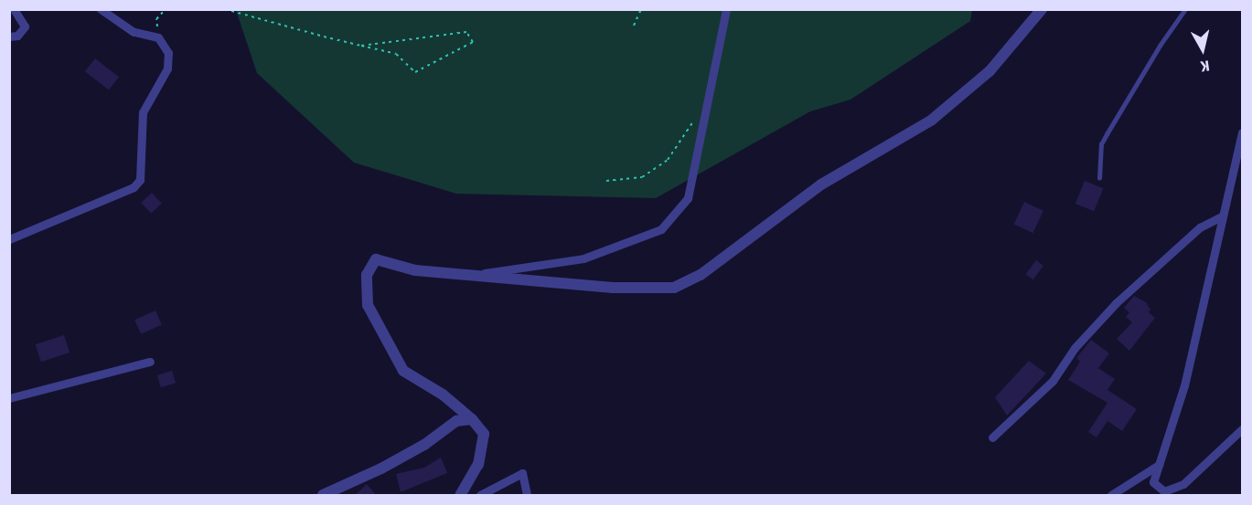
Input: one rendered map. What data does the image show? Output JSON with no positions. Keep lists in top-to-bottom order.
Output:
{
  "north": "bottom"
}
